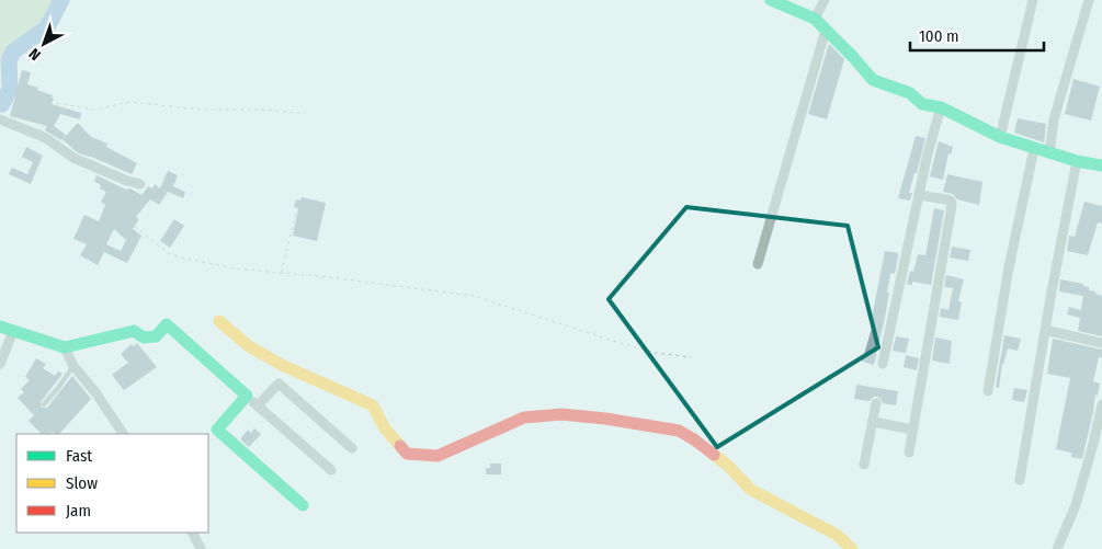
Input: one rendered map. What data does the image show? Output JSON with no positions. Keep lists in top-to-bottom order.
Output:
{
  "legend": ["Fast", "Slow", "Jam"],
  "scale_bar": "100 m",
  "north": "bottom left"
}
